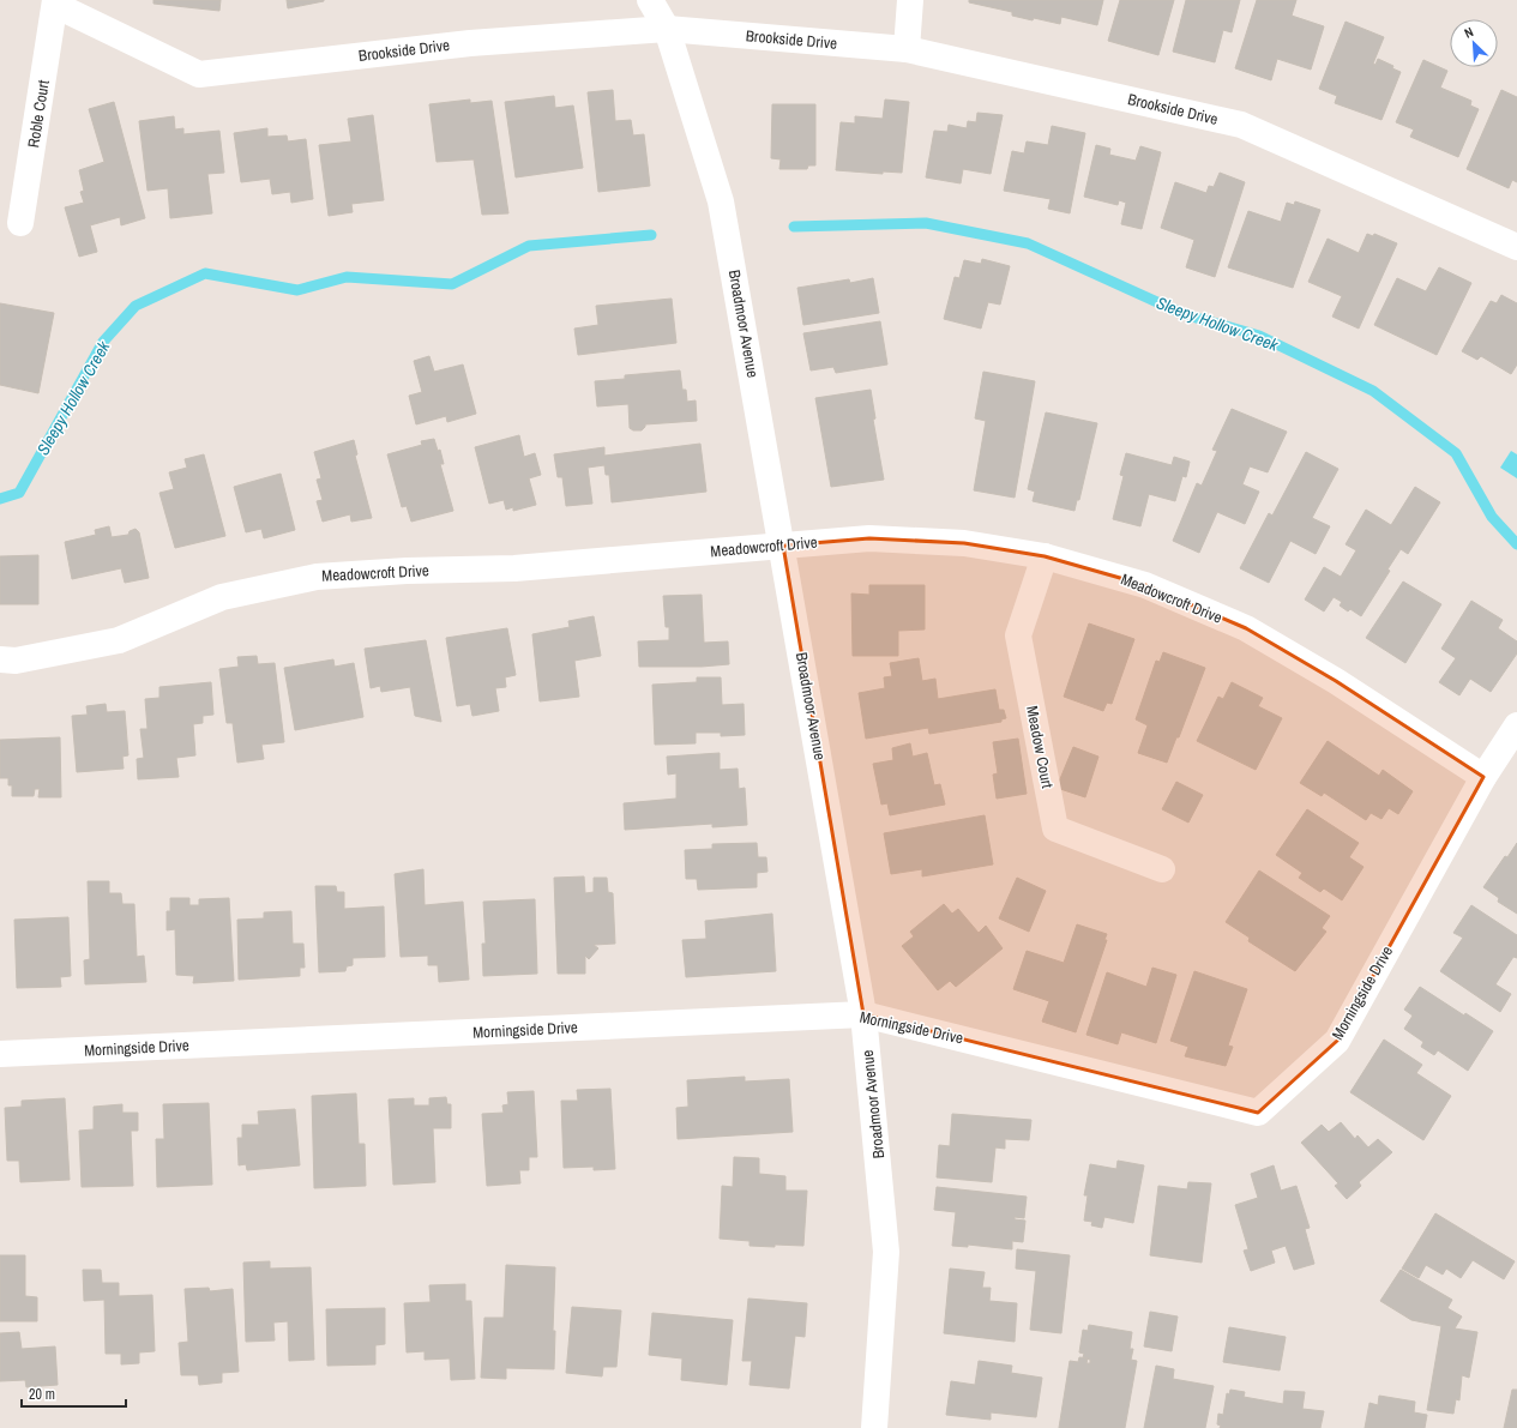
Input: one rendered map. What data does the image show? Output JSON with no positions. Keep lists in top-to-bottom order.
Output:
{
  "streets": {
    "street": [
      "Brookside Drive",
      "Roble Court",
      "Broadmoor Avenue",
      "Meadowcroft Drive",
      "Meadow Court",
      "Morningside Drive"
    ]
  },
  "crossings": [
    ["Brookside Drive", "Roble Court"],
    ["Brookside Drive", "Broadmoor Avenue"],
    ["Broadmoor Avenue", "Meadowcroft Drive"],
    ["Broadmoor Avenue", "Morningside Drive"],
    ["Meadowcroft Drive", "Meadow Court"],
    ["Meadowcroft Drive", "Morningside Drive"]
  ],
  "water": ["Sleepy Hollow Creek"],
  "scale_bar": "20 m",
  "north": "top left"
}
